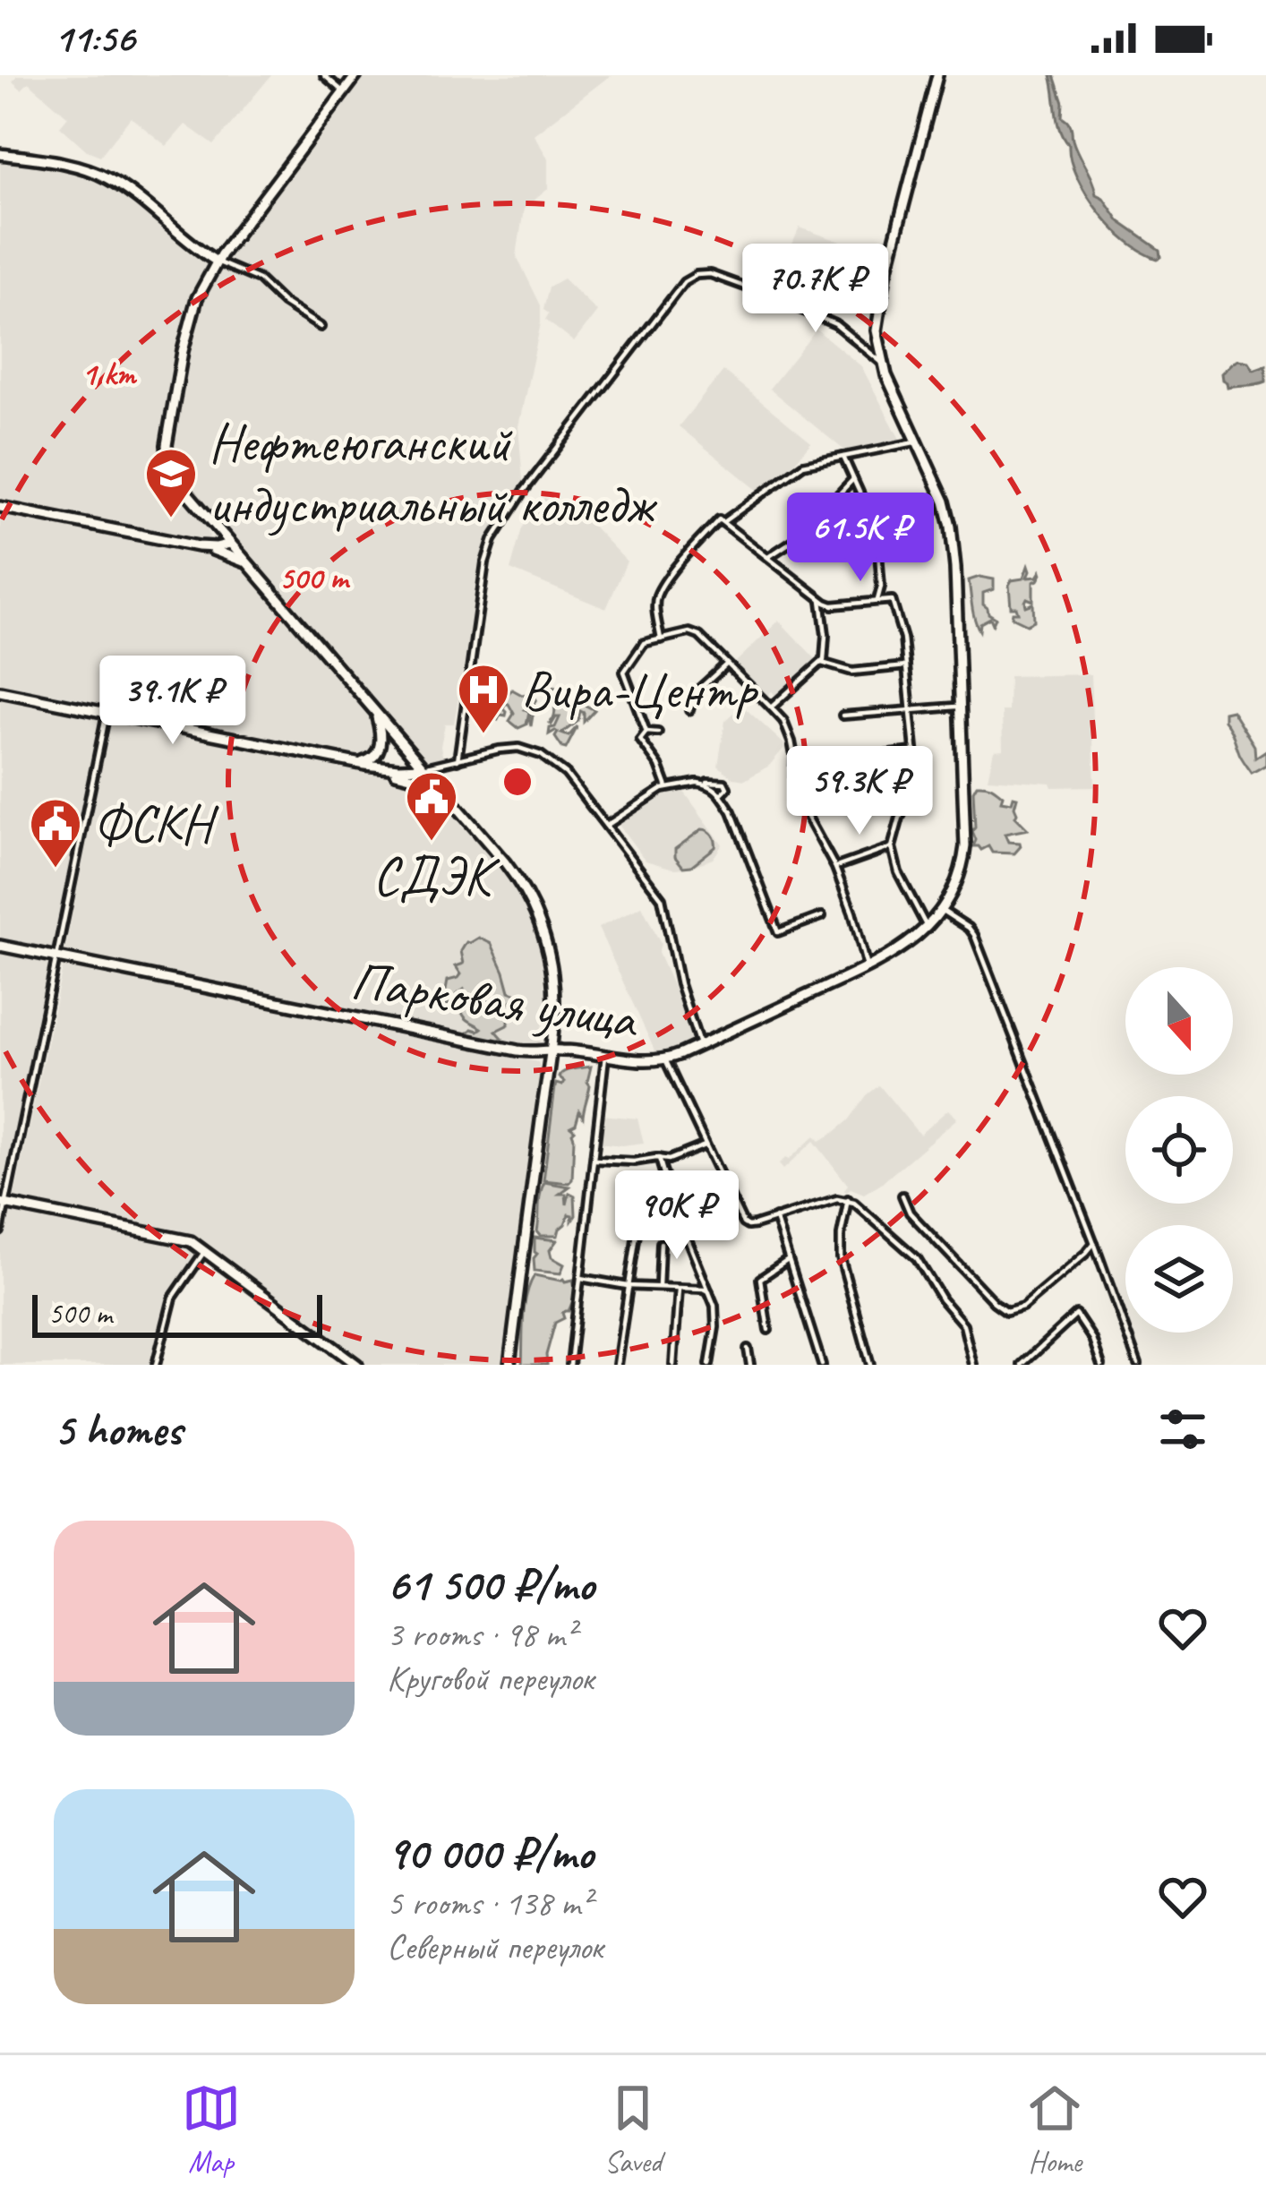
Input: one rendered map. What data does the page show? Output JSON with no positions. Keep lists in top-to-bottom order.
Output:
{
  "streets": {
    "main road": ["Парковая улица"]
  },
  "places": {
    "school or university": ["Нефтеюганский индустриальный колледж"],
    "hospital": ["Вира-Центр"],
    "public building": ["СДЭК", "ФСКН"]
  },
  "scale_bar": "500 m",
  "north": "bottom",
  "page": {
    "status": "11:56",
    "price": [
      "70.7K ₽",
      "61.5K ₽",
      "39.1K ₽",
      "59.3K ₽",
      "90K ₽"
    ],
    "scale": "500 m",
    "heading": "5 homes",
    "list": [
      {
        "name": "61 500 ₽/mo",
        "note": "3 rooms · 98 m² · Круговой переулок"
      },
      {
        "name": "90 000 ₽/mo",
        "note": "5 rooms · 138 m² · Северный переулок"
      }
    ],
    "tabs": ["Map", "Saved", "Home"]
  },
  "rings": ["1 km", "500 m"]
}
